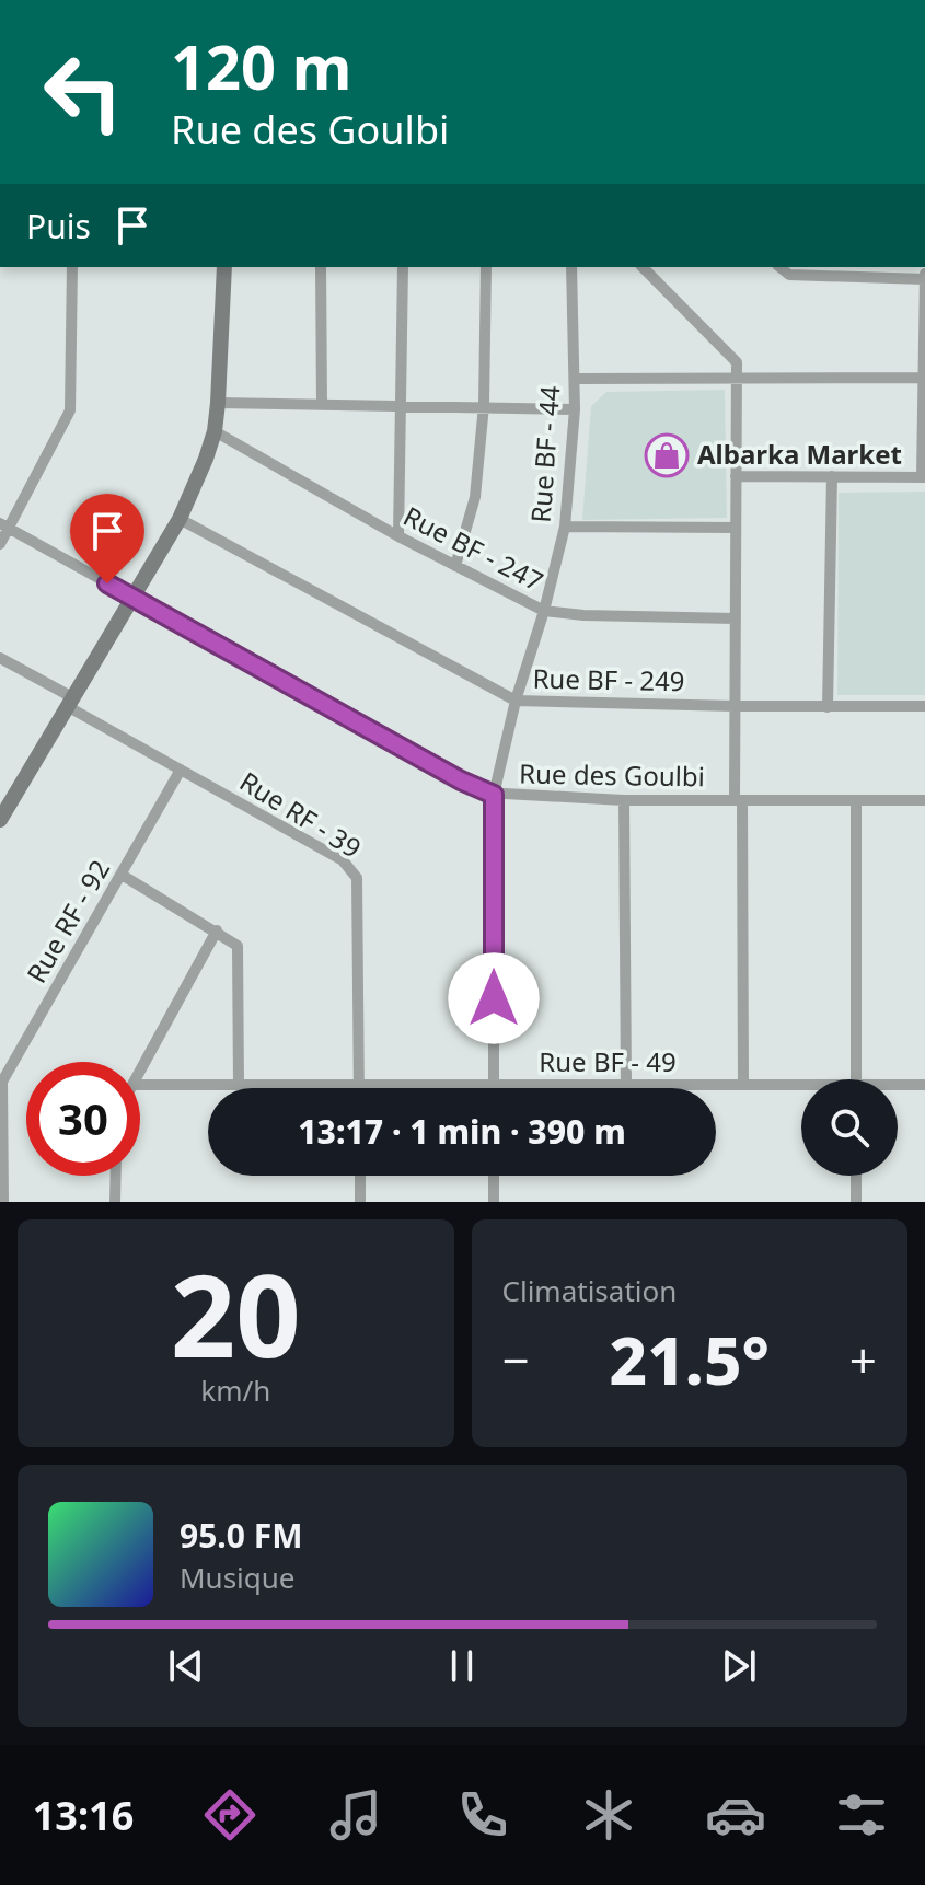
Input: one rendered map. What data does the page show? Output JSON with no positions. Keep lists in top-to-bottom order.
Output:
{
  "streets": {
    "street": [
      "Rue BF - 44",
      "Rue BF - 247",
      "Rue BF - 249",
      "Rue des Goulbi",
      "Rue RF - 39",
      "Rue RF - 92",
      "Rue BF - 49"
    ]
  },
  "crossings": [
    ["Rue BF - 44", "Rue BF - 247"],
    ["Rue BF - 44", "Rue BF - 249"],
    ["Rue BF - 44", "Rue des Goulbi"],
    ["Rue BF - 44", "Rue BF - 49"],
    ["Rue RF - 39", "Rue RF - 92"],
    ["Rue RF - 39", "Rue BF - 49"]
  ],
  "places": {
    "shop": ["Albarka Market"]
  },
  "page": {
    "turn": ["120 m", "Rue des Goulbi"],
    "then": "Puis",
    "limit": "30",
    "trip": "13:17 · 1 min · 390 m",
    "tile": [
      ["20", "km/h"],
      "Climatisation"
    ],
    "heat": ["−", "21.5°", "+"],
    "song": ["95.0 FM", "Musique"],
    "tabs": "13:16"
  }
}
